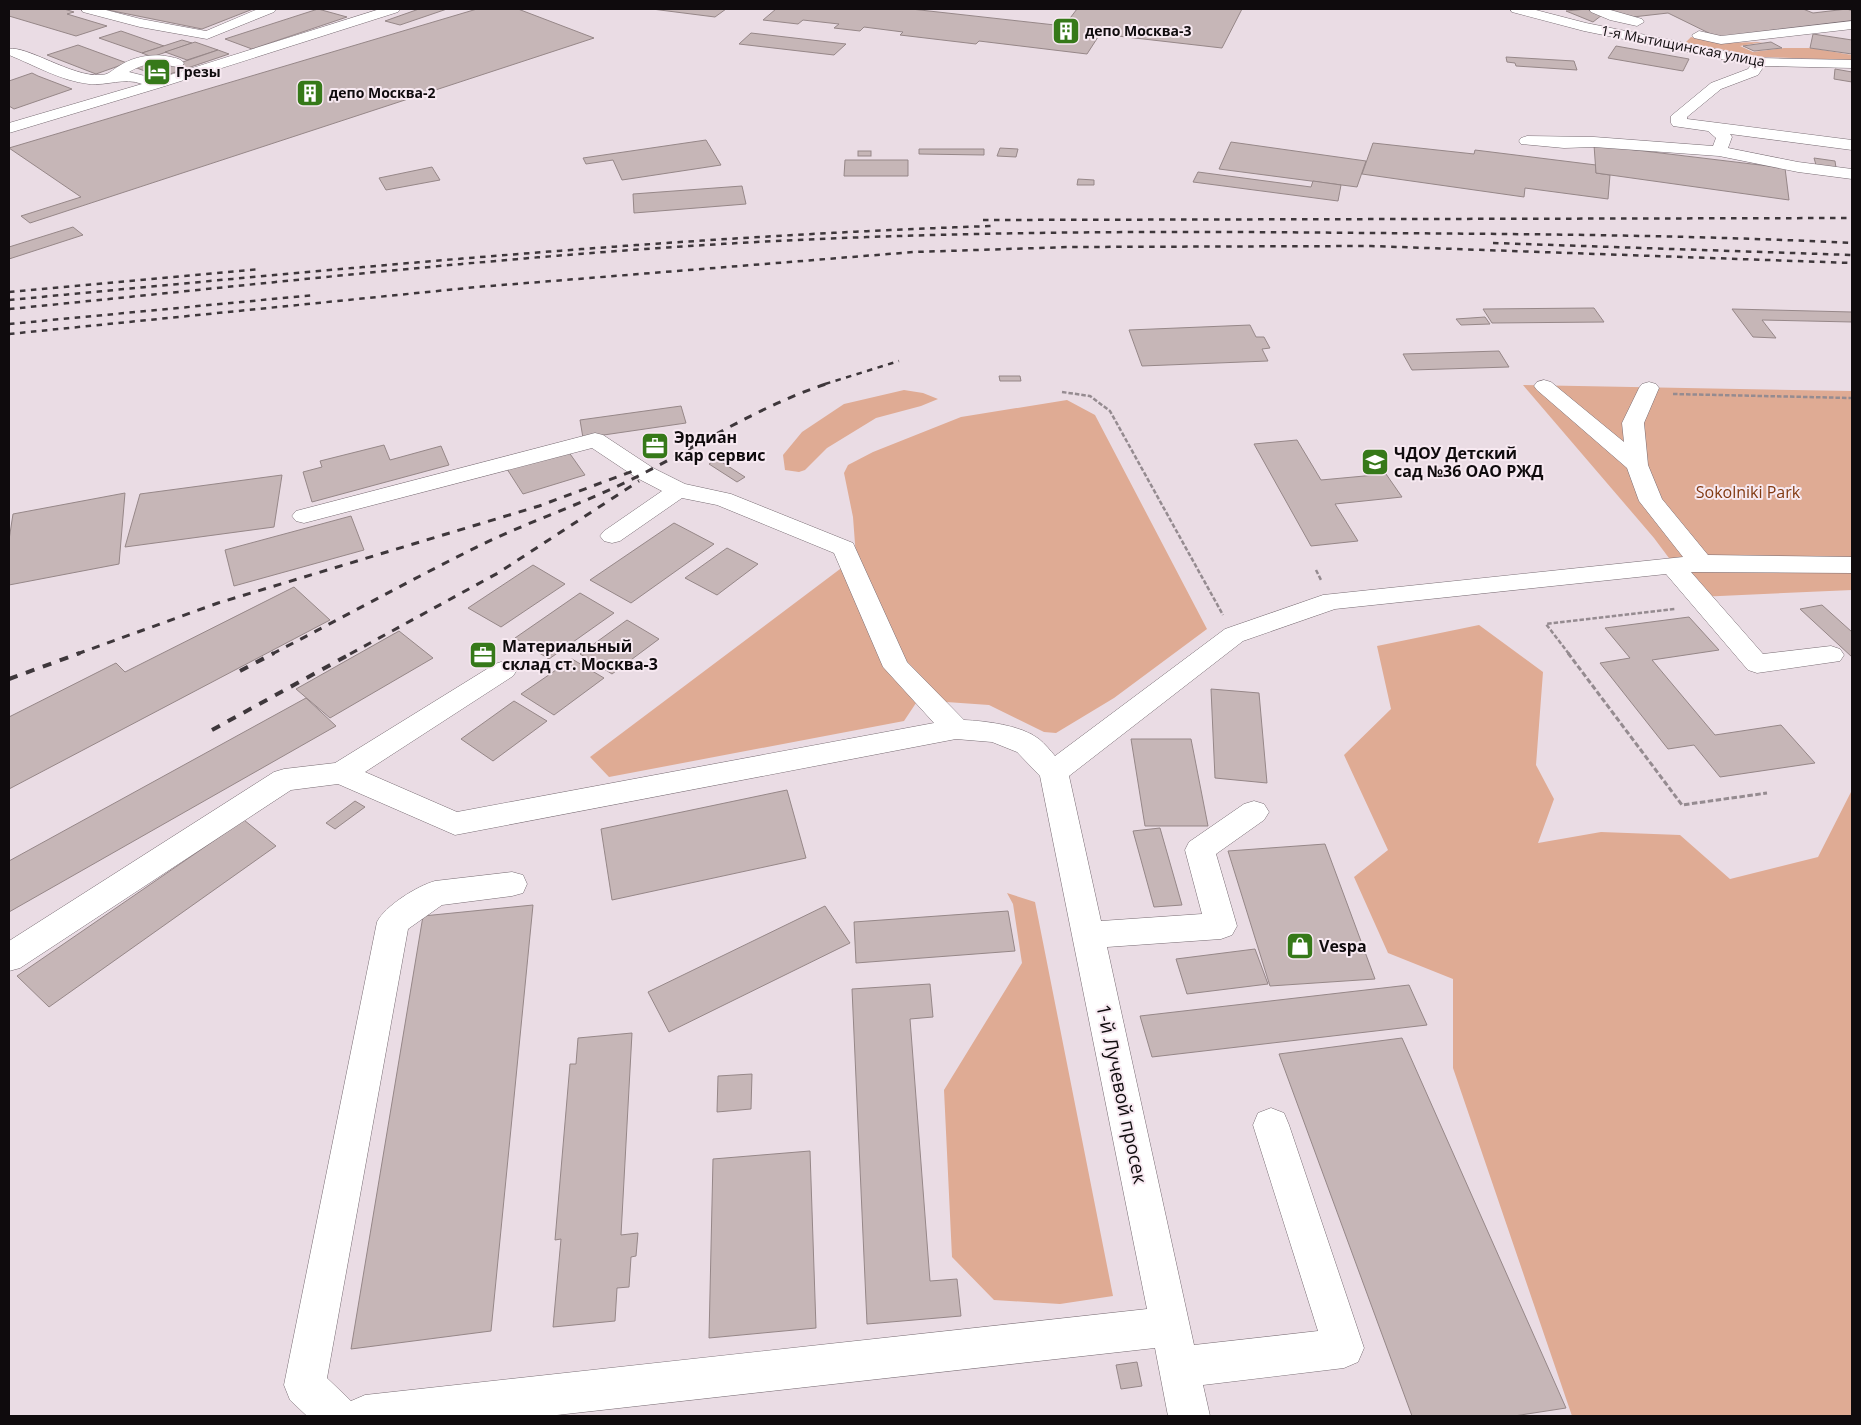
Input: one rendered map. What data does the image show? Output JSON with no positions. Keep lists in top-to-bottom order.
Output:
{
  "streets": {
    "street": ["1-я Мытищинская улица", "1-й Лучевой просек"]
  },
  "parks": ["Sokolniki Park"],
  "places": {
    "building": ["депо Москва-3", "депо Москва-2"],
    "hotel": ["Грезы"],
    "office": ["Эрдиан кар сервис", "Материальный склад ст. Москва-3"],
    "school or university": ["ЧДОУ Детский сад №36 ОАО РЖД"],
    "shop": ["Vespa"]
  }
}
